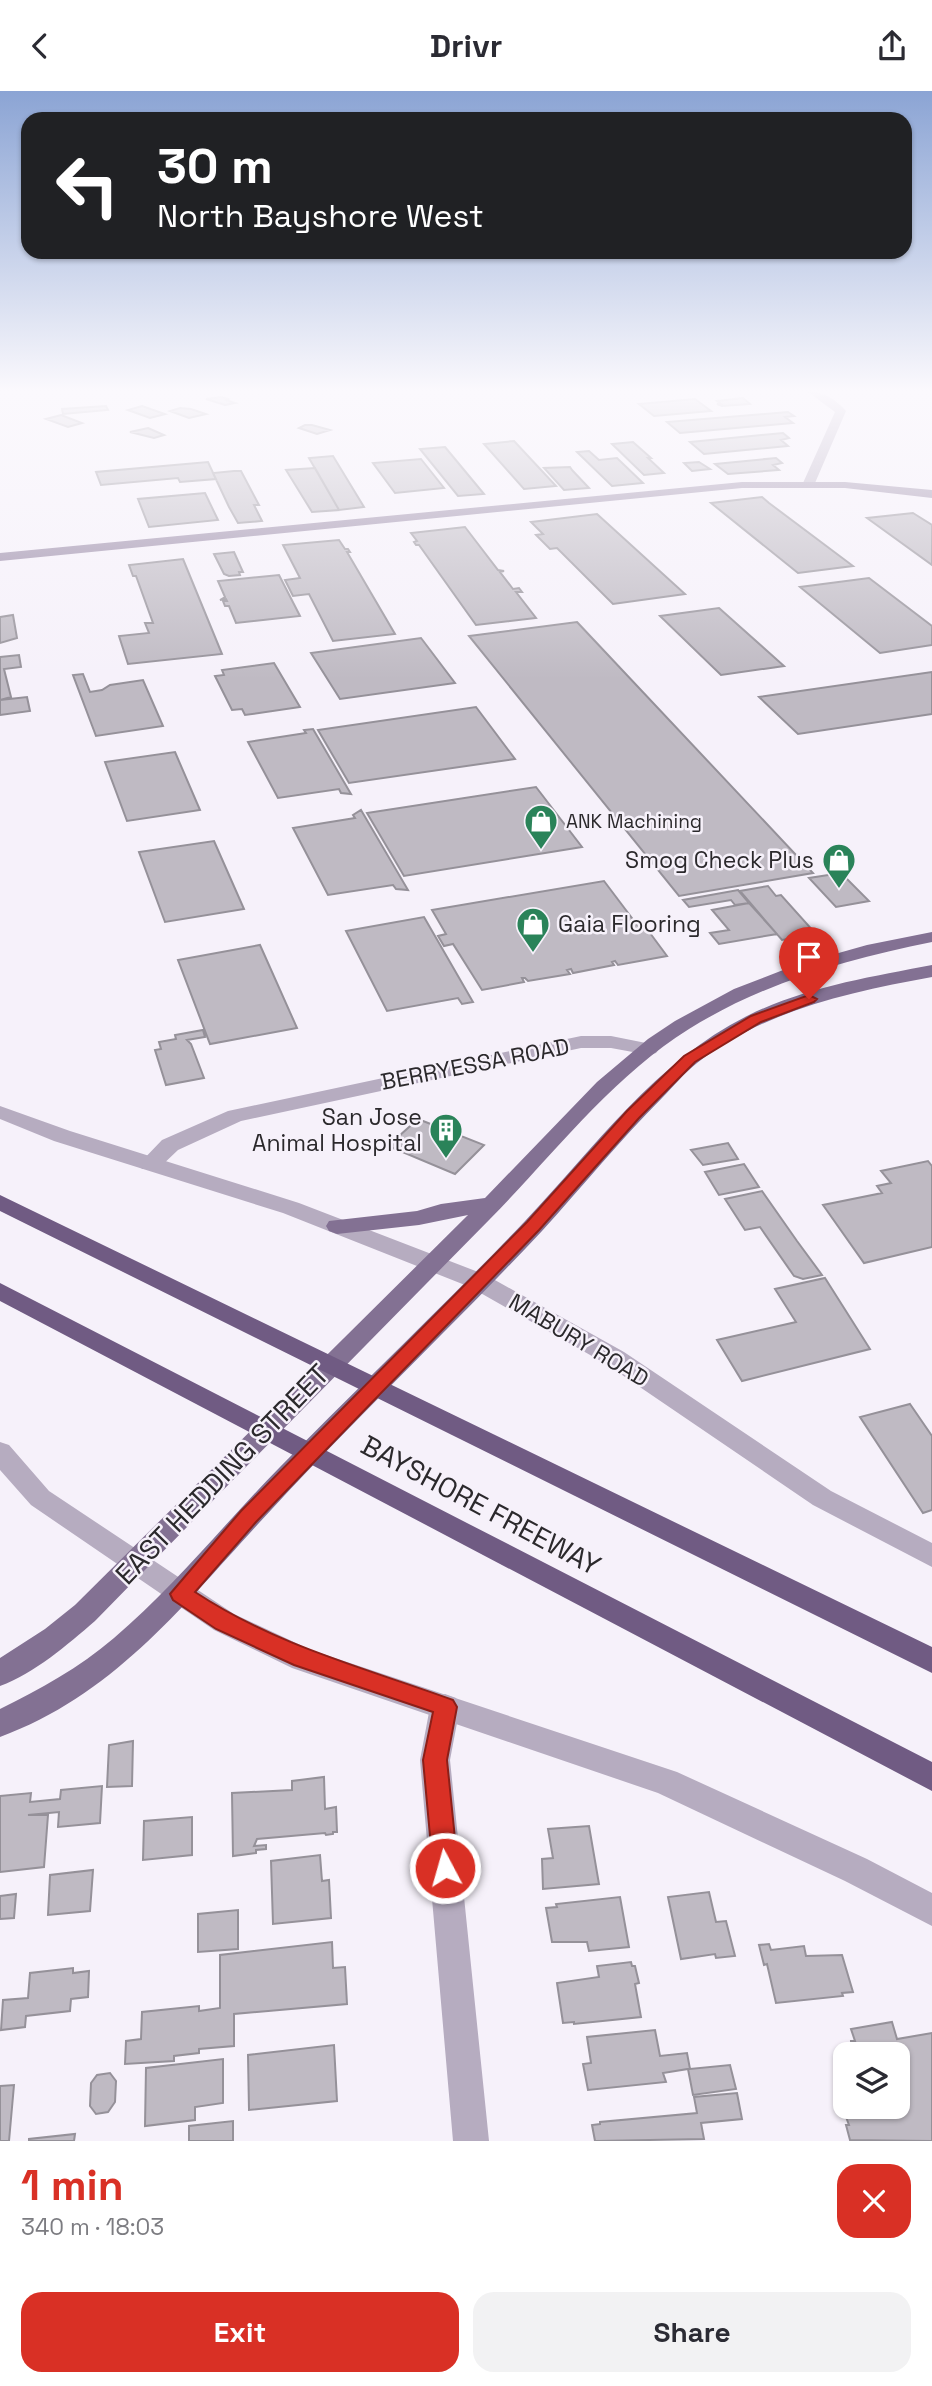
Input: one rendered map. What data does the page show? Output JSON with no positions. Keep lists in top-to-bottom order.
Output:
{
  "streets": {
    "highway": ["BAYSHORE FREEWAY"],
    "main road": ["EAST HEDDING STREET"],
    "street": ["BERRYESSA ROAD", "MABURY ROAD"]
  },
  "crossings": [
    ["BERRYESSA ROAD", "MABURY ROAD"],
    ["MABURY ROAD", "EAST HEDDING STREET"]
  ],
  "places": {
    "shop": ["ANK Machining", "Smog Check Plus", "Gaia Flooring"],
    "building": ["San Jose Animal Hospital"]
  },
  "page": {
    "header": "Drivr",
    "turn": ["30 m", "North Bayshore West"],
    "heading": ["1 min", "340 m · 18:03"],
    "buttons": ["Exit", "Share"]
  }
}
